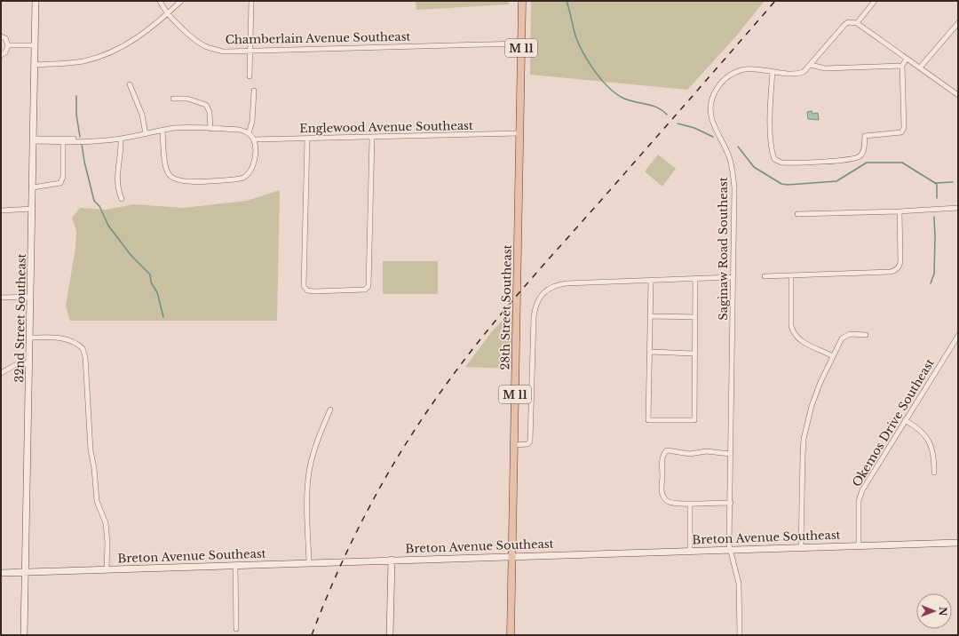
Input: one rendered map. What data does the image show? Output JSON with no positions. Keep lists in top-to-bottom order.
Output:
{
  "streets": {
    "main road": [
      "M 11",
      "28th Street Southeast",
      "32nd Street Southeast",
      "Breton Avenue Southeast"
    ],
    "street": [
      "Chamberlain Avenue Southeast",
      "Englewood Avenue Southeast",
      "Saginaw Road Southeast",
      "Okemos Drive Southeast"
    ]
  },
  "crossings": [
    ["Chamberlain Avenue Southeast", "28th Street Southeast"],
    ["Englewood Avenue Southeast", "28th Street Southeast"],
    ["Saginaw Road Southeast", "Breton Avenue Southeast"],
    ["28th Street Southeast", "Breton Avenue Southeast"],
    ["32nd Street Southeast", "Breton Avenue Southeast"],
    ["Okemos Drive Southeast", "Breton Avenue Southeast"]
  ],
  "north": "right"
}
